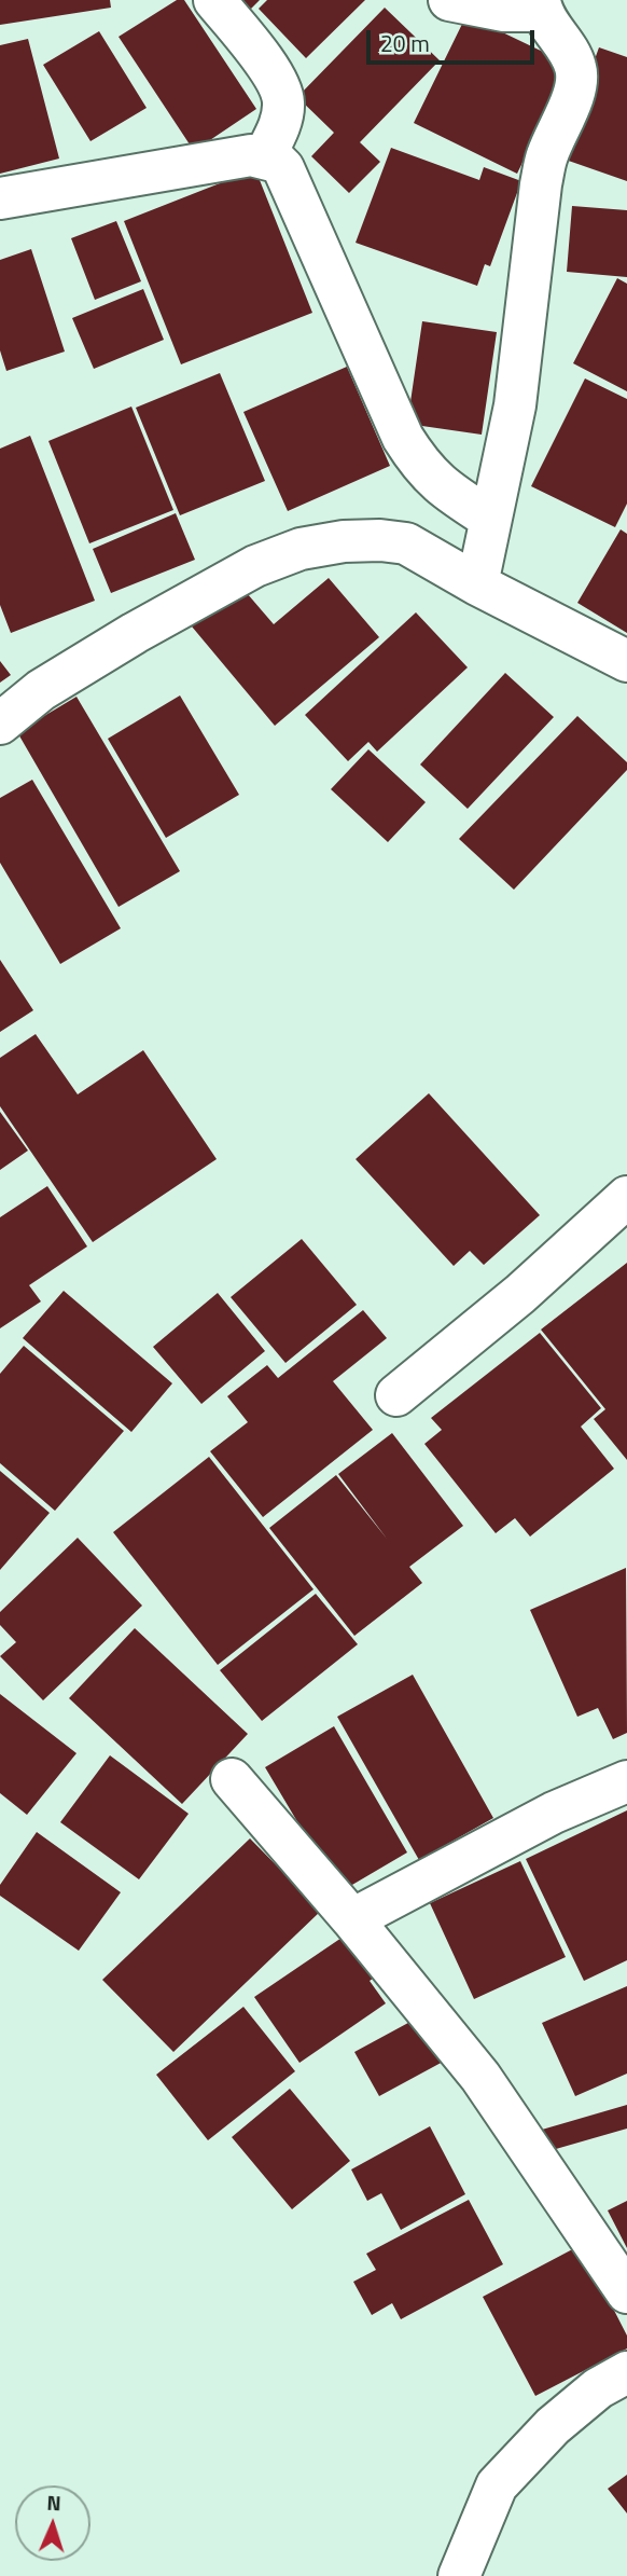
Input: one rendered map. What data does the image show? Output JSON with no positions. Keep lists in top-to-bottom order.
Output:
{
  "scale_bar": "20 m",
  "north": "top"
}
